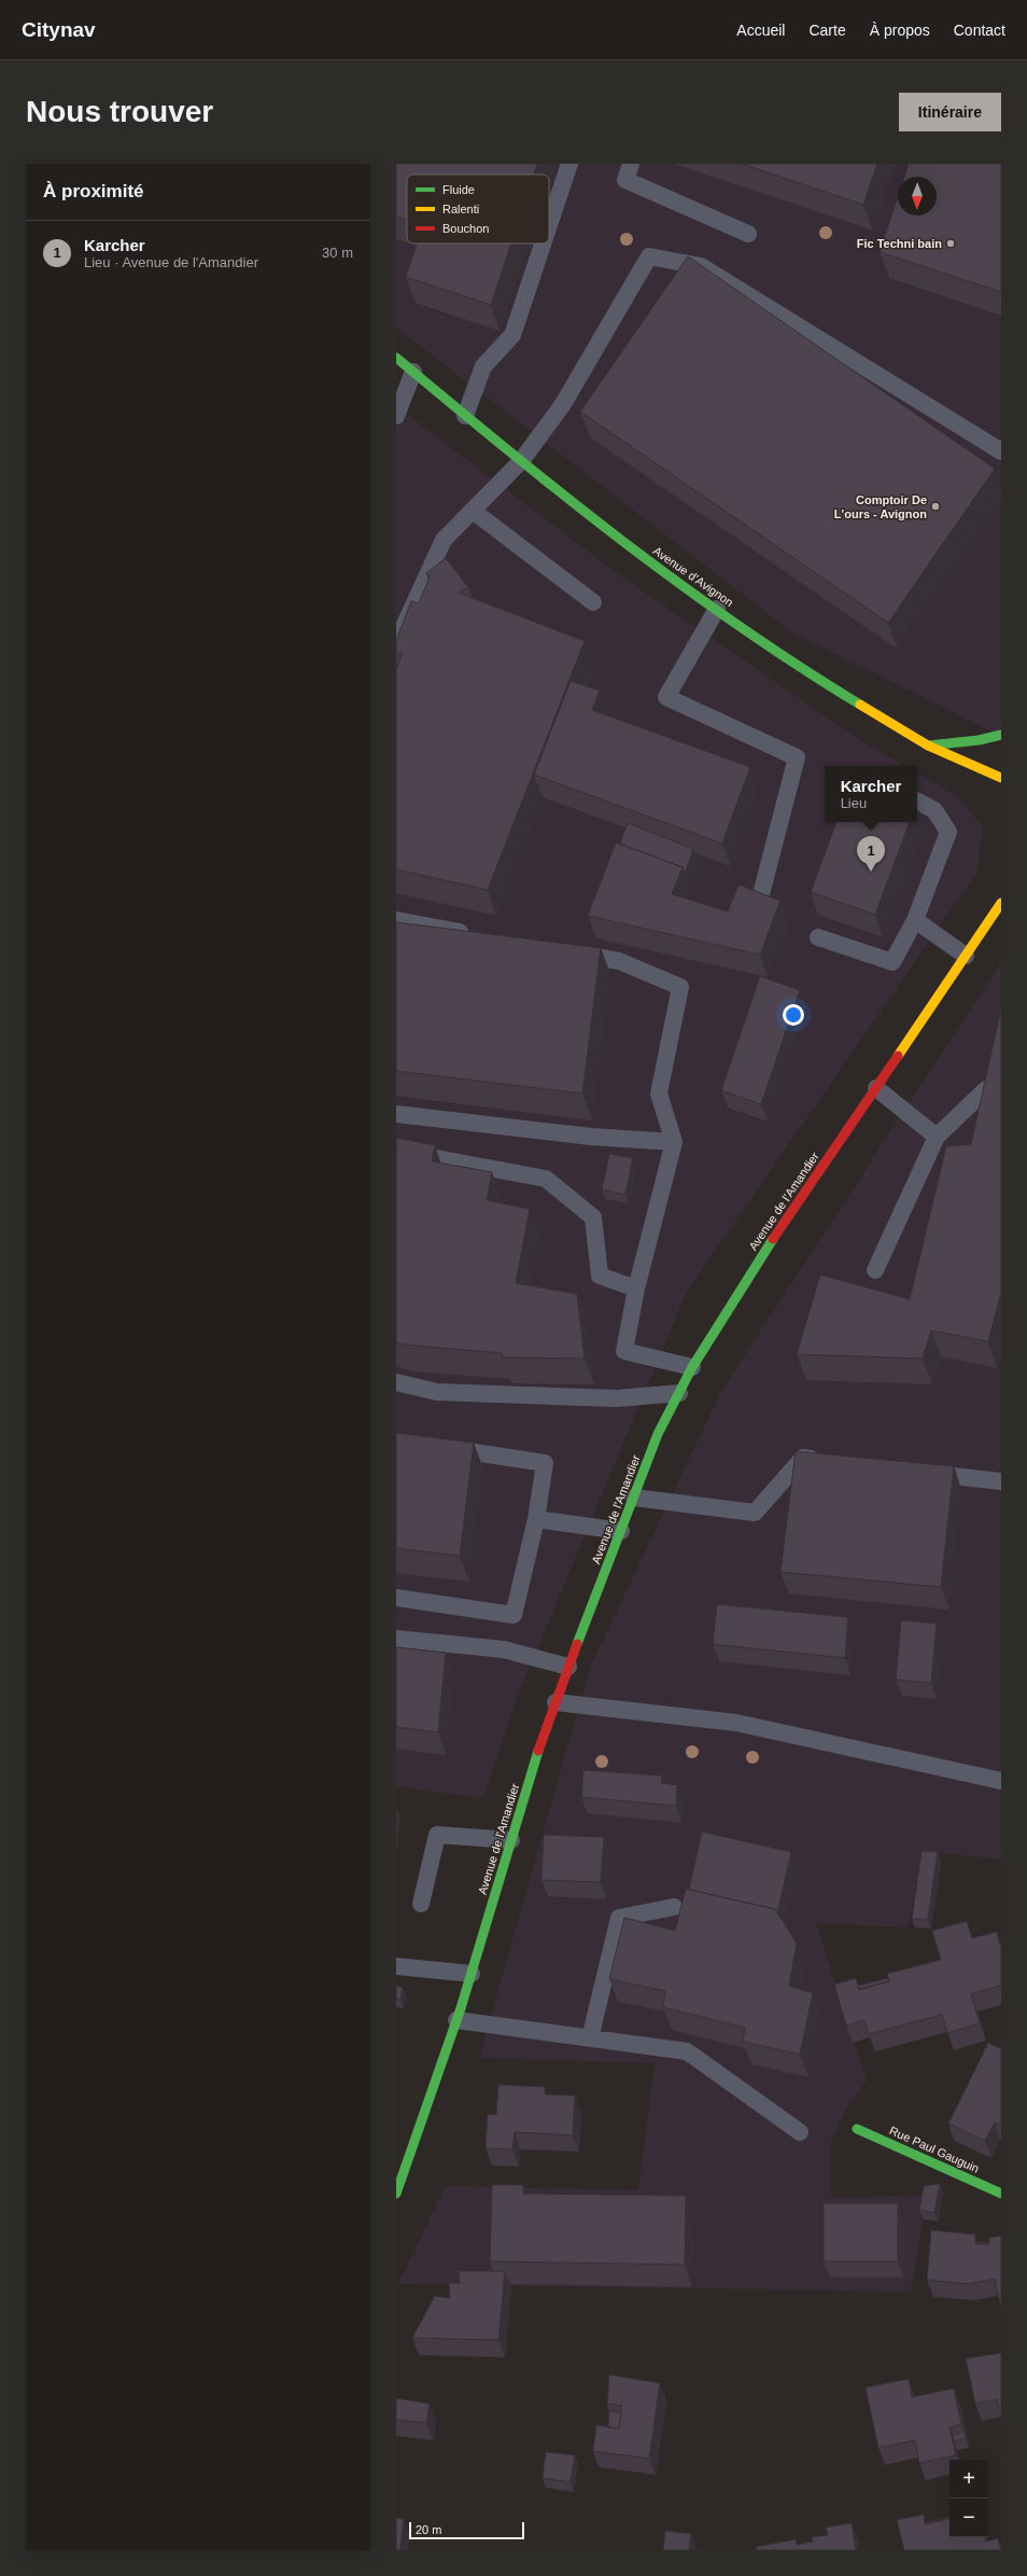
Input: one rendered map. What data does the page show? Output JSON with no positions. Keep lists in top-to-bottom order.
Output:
{
  "streets": {
    "main road": ["Avenue d'Avignon", "Avenue de l'Amandier", "Rue Paul Gauguin"]
  },
  "places": ["Fic Techni bain", "Comptoir De L'ours - Avignon"],
  "legend": ["Fluide", "Ralenti", "Bouchon"],
  "scale_bar": "20 m",
  "north": "bottom",
  "page": {
    "header": "Citynav",
    "nav": [
      "Accueil",
      "Carte",
      "À propos",
      "Contact"
    ],
    "buttons": "Itinéraire",
    "title": "Nous trouver",
    "heading": "À proximité",
    "list": [
      {
        "mark": "1",
        "name": "Karcher",
        "note": "Lieu · Avenue de l'Amandier",
        "value": "30 m"
      }
    ],
    "popup": ["Karcher", "Lieu"],
    "pins": "1",
    "map_buttons": ["+", "−"],
    "scale": "20 m"
  }
}
